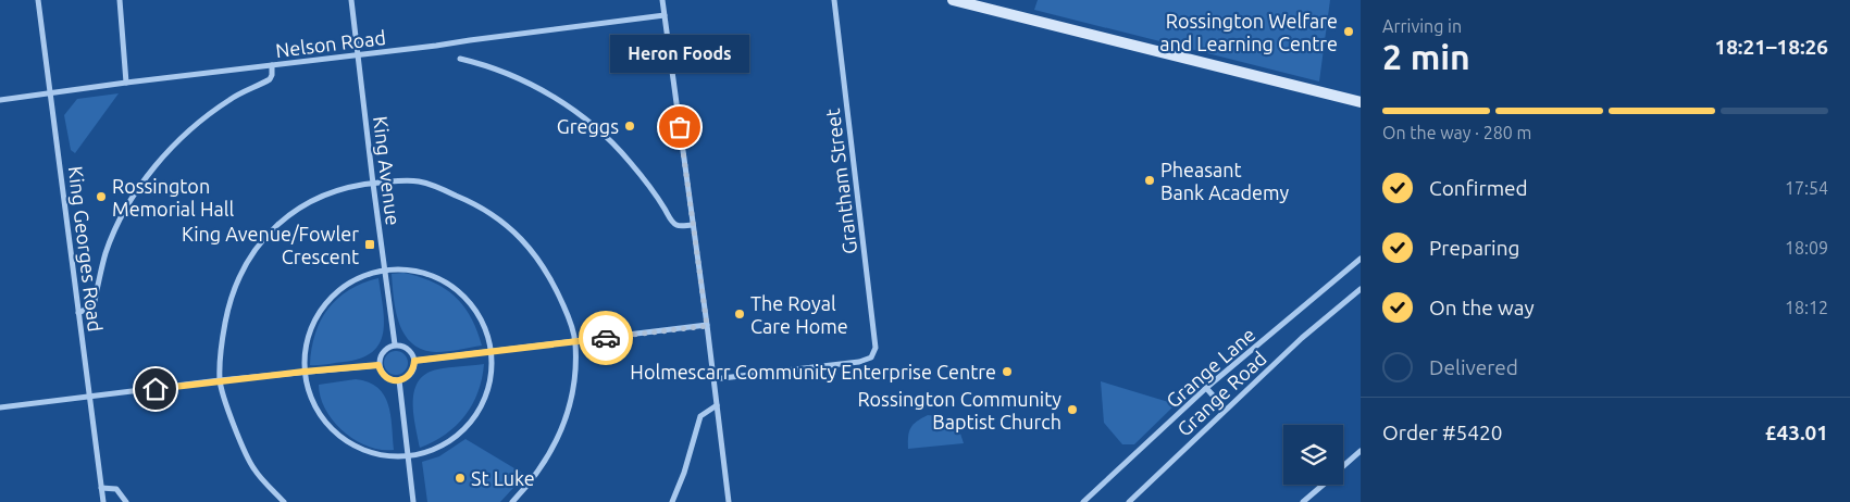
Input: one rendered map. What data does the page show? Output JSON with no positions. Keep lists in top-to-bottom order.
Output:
{
  "streets": {
    "street": [
      "Nelson Road",
      "King Avenue",
      "Grantham Street",
      "King Georges Road",
      "Grange Lane",
      "Grange Road"
    ]
  },
  "crossings": [
    ["Nelson Road", "King Avenue"],
    ["Nelson Road", "King Georges Road"]
  ],
  "places": {
    "other": [
      "Rossington Welfare and Learning Centre",
      "Greggs",
      "Heron Foods",
      "Pheasant Bank Academy",
      "Rossington Memorial Hall",
      "The Royal Care Home",
      "Holmescarr Community Enterprise Centre",
      "Rossington Community Baptist Church",
      "St Luke"
    ],
    "transit": ["King Avenue/Fowler Crescent"]
  },
  "page": {
    "heading": ["2 min", "Arriving in", "18:21–18:26"],
    "panel": ["Order #5420", "£43.01"],
    "bubble": "Heron Foods",
    "bar": "On the way · 280 m",
    "list": [
      ["Confirmed", "17:54"],
      ["Preparing", "18:09"],
      ["On the way", "18:12"],
      "Delivered"
    ]
  }
}
